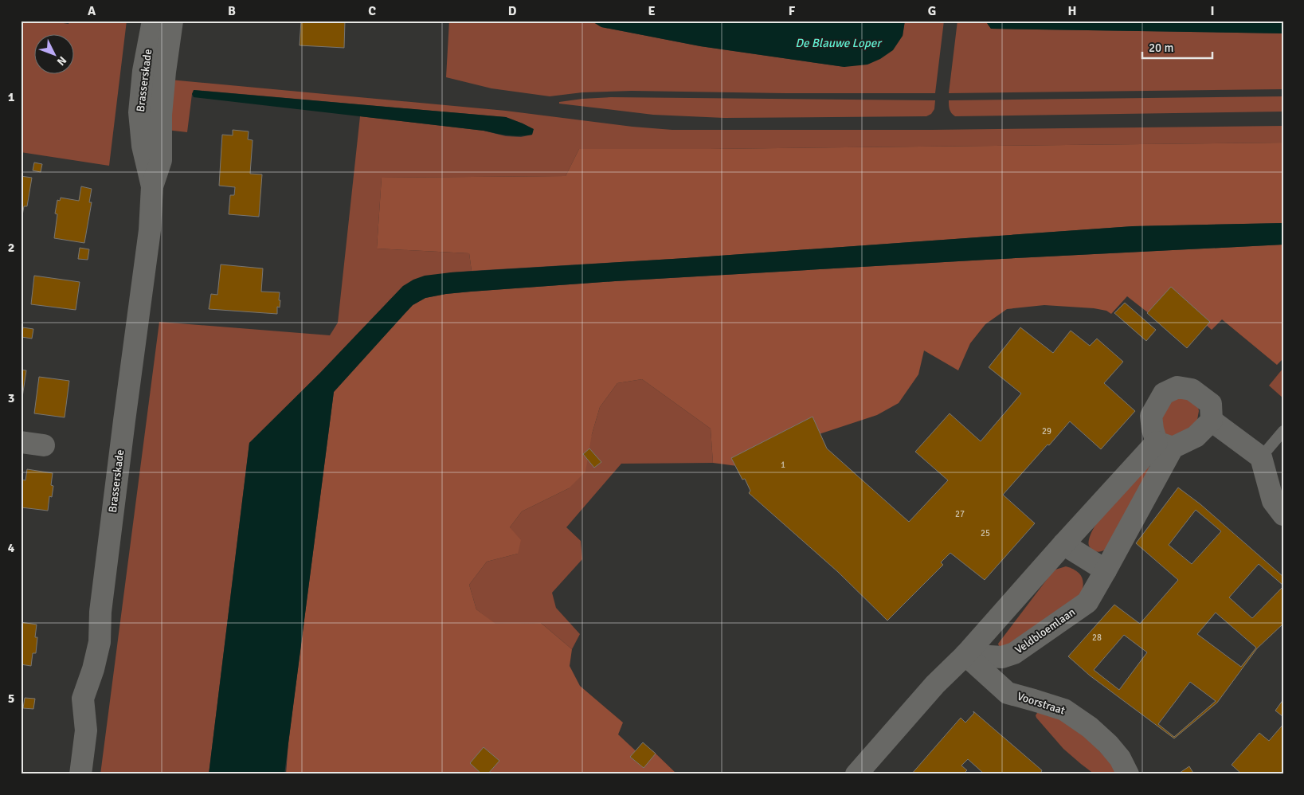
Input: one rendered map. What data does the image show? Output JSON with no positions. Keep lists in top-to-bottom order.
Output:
{
  "streets": {
    "street": ["Brasserskade", "Veldbloemlaan", "Voorstraat"]
  },
  "crossings": [
    ["Veldbloemlaan", "Voorstraat"]
  ],
  "water": ["De Blauwe Loper"],
  "house_numbers": [
    "29",
    "1",
    "27",
    "25",
    "28"
  ],
  "scale_bar": "20 m",
  "north": "bottom right",
  "grid": {
    "columns": [
      "A",
      "B",
      "C",
      "D",
      "E",
      "F",
      "G",
      "H",
      "I"
    ],
    "rows": [
      "1",
      "2",
      "3",
      "4",
      "5"
    ]
  }
}
